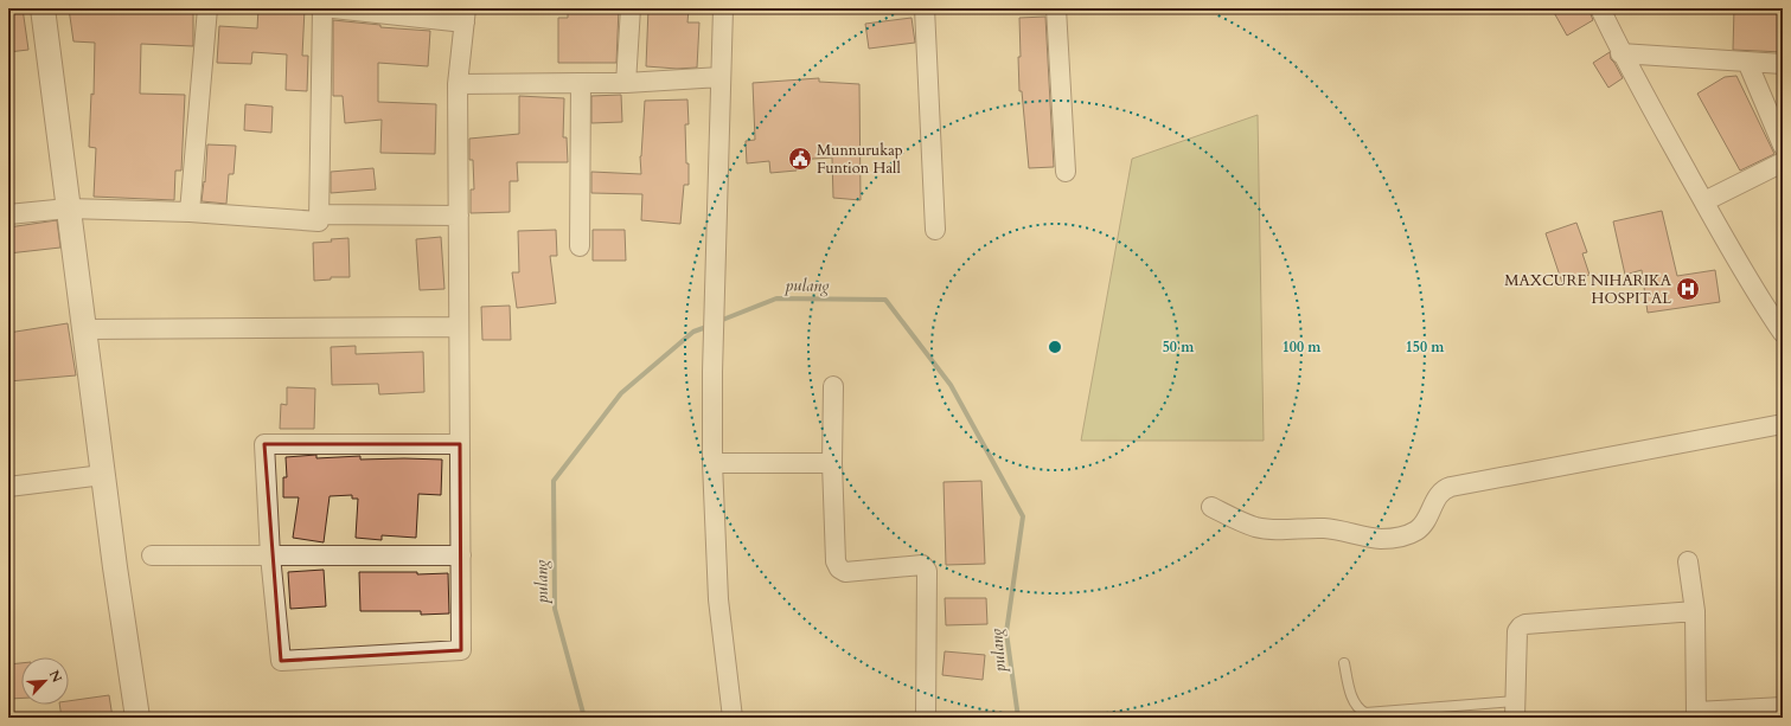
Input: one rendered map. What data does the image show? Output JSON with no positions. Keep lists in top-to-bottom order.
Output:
{
  "water": ["pulang"],
  "places": {
    "public building": ["Munnurukap Funtion Hall"],
    "hospital": ["MAXCURE NIHARIKA HOSPITAL"]
  },
  "north": "top right",
  "rings": ["50 m", "100 m", "150 m"]
}
